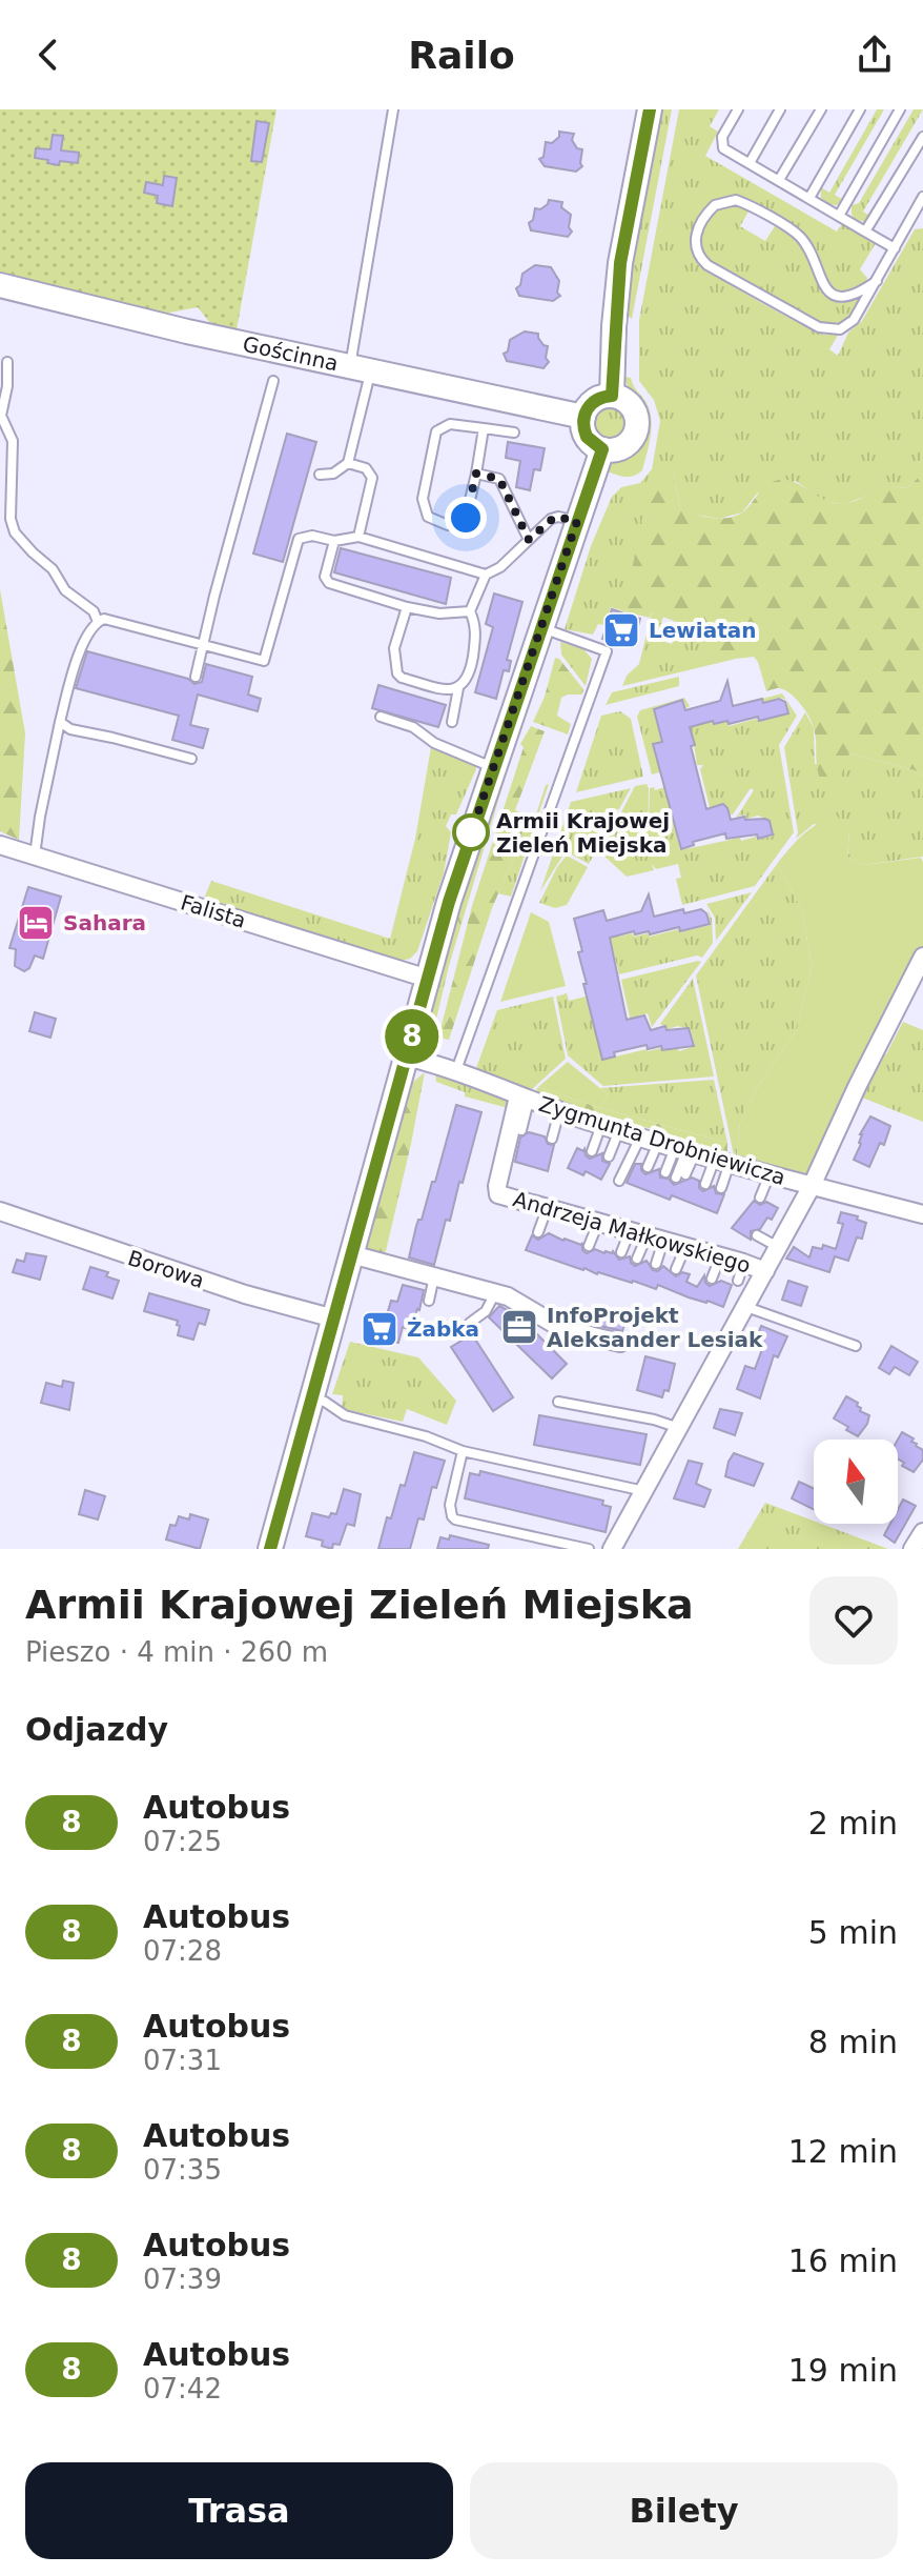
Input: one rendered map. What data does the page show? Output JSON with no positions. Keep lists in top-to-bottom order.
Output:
{
  "streets": {
    "street": [
      "Gościnna",
      "Falista",
      "Zygmunta Drobniewicza",
      "Andrzeja Małkowskiego",
      "Borowa"
    ]
  },
  "crossings": [
    ["Zygmunta Drobniewicza", "Andrzeja Małkowskiego"]
  ],
  "places": {
    "supermarket": ["Lewiatan", "Żabka"],
    "other": ["Armii Krajowej Zieleń Miejska"],
    "hotel": ["Sahara"],
    "office": ["InfoProjekt Aleksander Lesiak"]
  },
  "lines": ["bus line 8"],
  "north": "top",
  "page": {
    "header": "Railo",
    "on_map": "8",
    "heading": [
      ["Armii Krajowej Zieleń Miejska", "Pieszo · 4 min · 260 m"],
      "Odjazdy"
    ],
    "list": [
      {
        "mark": "8",
        "name": "Autobus",
        "note": "07:25",
        "value": "2 min"
      },
      {
        "mark": "8",
        "name": "Autobus",
        "note": "07:28",
        "value": "5 min"
      },
      {
        "mark": "8",
        "name": "Autobus",
        "note": "07:31",
        "value": "8 min"
      },
      {
        "mark": "8",
        "name": "Autobus",
        "note": "07:35",
        "value": "12 min"
      },
      {
        "mark": "8",
        "name": "Autobus",
        "note": "07:39",
        "value": "16 min"
      },
      {
        "mark": "8",
        "name": "Autobus",
        "note": "07:42",
        "value": "19 min"
      }
    ],
    "buttons": ["Trasa", "Bilety"]
  }
}
